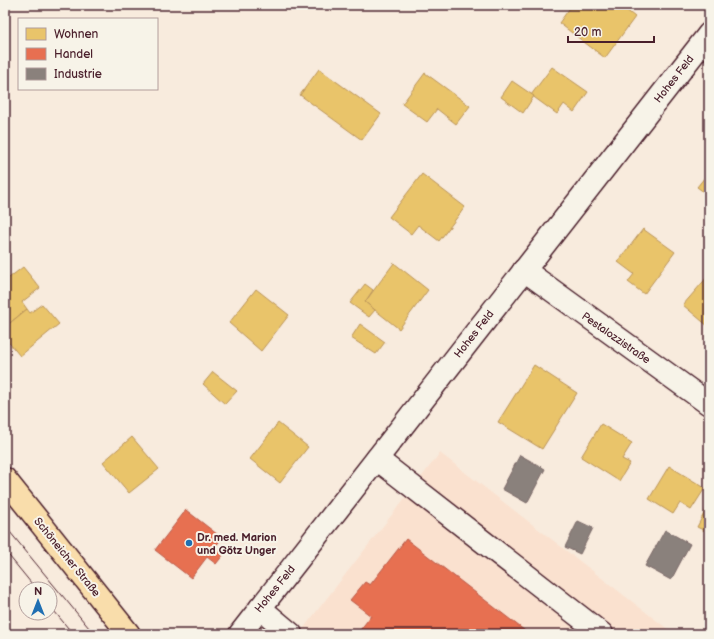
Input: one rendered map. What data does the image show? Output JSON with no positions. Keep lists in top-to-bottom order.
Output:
{
  "streets": {
    "main road": ["Schöneicher Straße"],
    "street": ["Hohes Feld", "Pestalozzistraße"]
  },
  "crossings": [
    ["Hohes Feld", "Pestalozzistraße"]
  ],
  "places": ["Dr. med. Marion und Götz Unger"],
  "legend": ["Wohnen", "Handel", "Industrie"],
  "scale_bar": "20 m",
  "north": "top"
}
